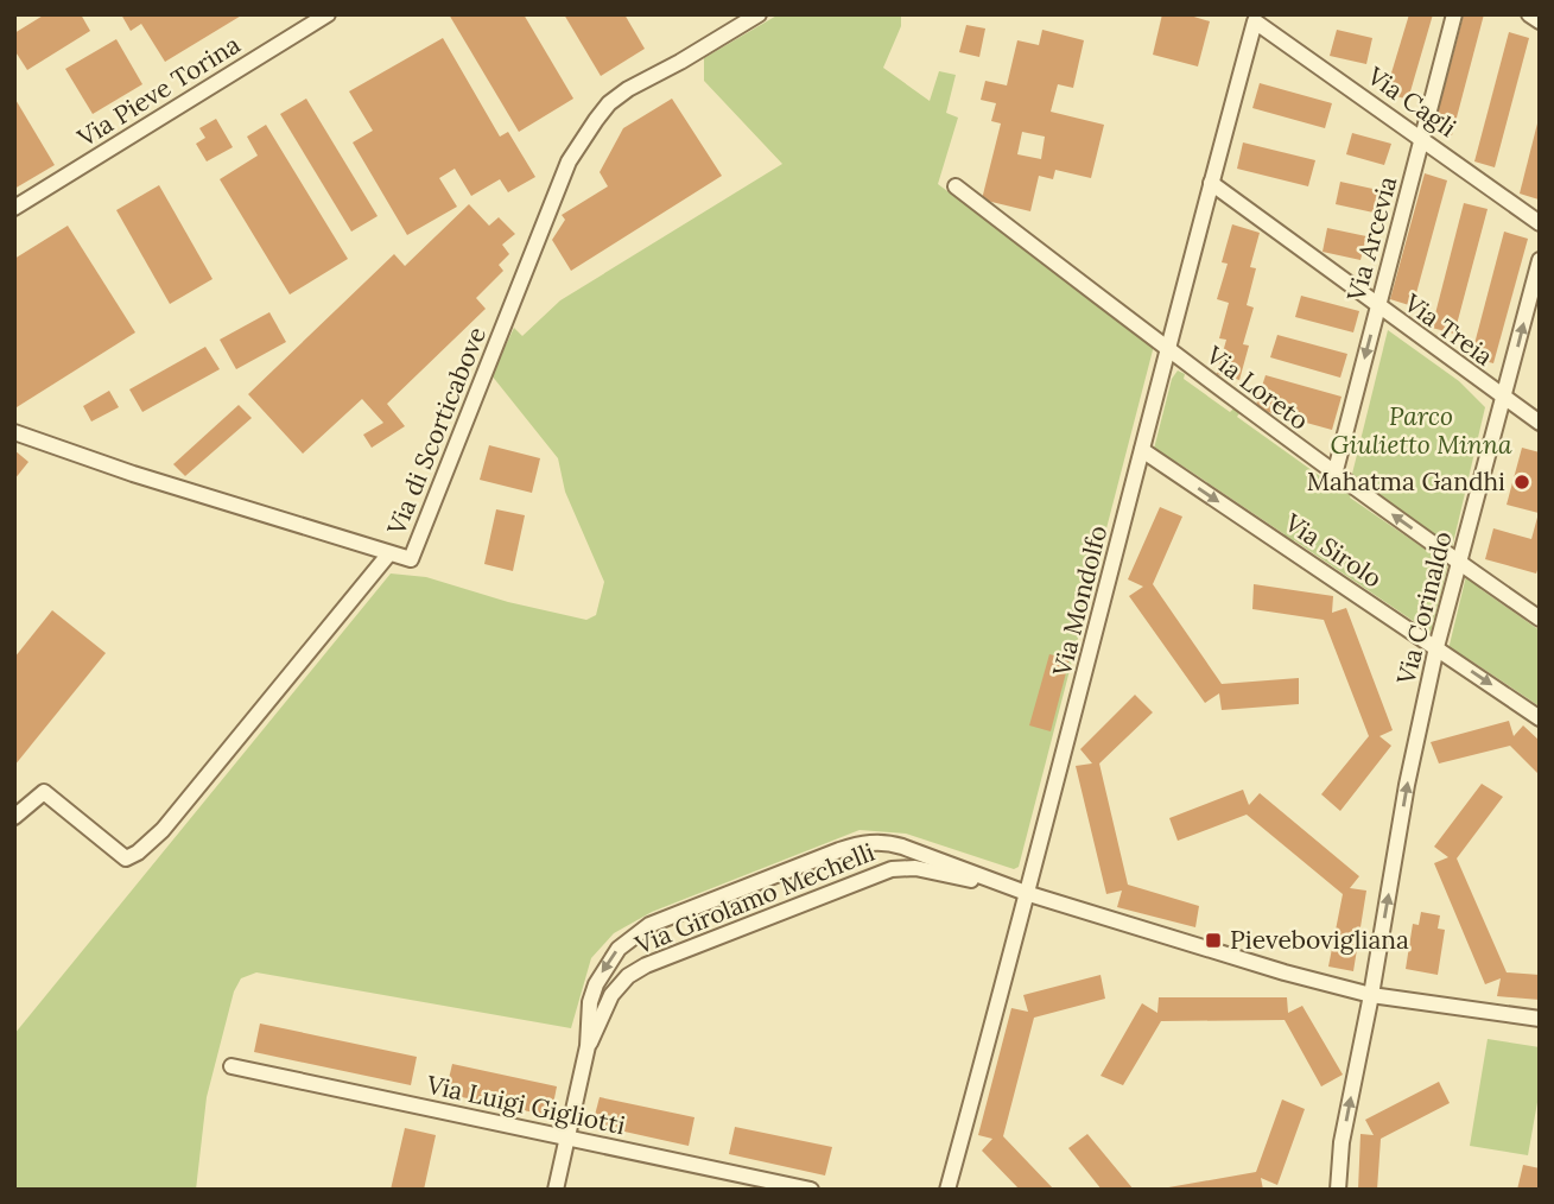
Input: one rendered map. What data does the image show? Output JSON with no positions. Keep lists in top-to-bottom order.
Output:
{
  "streets": {
    "street": [
      "Via Pieve Torina",
      "Via Cagli",
      "Via Arcevia",
      "Via Treia",
      "Via Loreto",
      "Via di Scorticabove",
      "Via Sirolo",
      "Via Mondolfo",
      "Via Corinaldo",
      "Via Girolamo Mechelli",
      "Via Luigi Gigliotti"
    ]
  },
  "crossings": [
    ["Via Cagli", "Via Arcevia"],
    ["Via Cagli", "Via Mondolfo"],
    ["Via Arcevia", "Via Treia"],
    ["Via Arcevia", "Via Loreto"],
    ["Via Treia", "Via Mondolfo"],
    ["Via Treia", "Via Corinaldo"],
    ["Via Loreto", "Via Mondolfo"],
    ["Via Loreto", "Via Corinaldo"],
    ["Via Sirolo", "Via Mondolfo"],
    ["Via Sirolo", "Via Corinaldo"],
    ["Via Mondolfo", "Via Girolamo Mechelli"],
    ["Via Girolamo Mechelli", "Via Luigi Gigliotti"]
  ],
  "one_way": ["Via Arcevia", "Via Sirolo", "Via Corinaldo"],
  "parks": ["Parco Giulietto Minna"],
  "places": {
    "other": ["Mahatma Gandhi"],
    "transit": ["Pievebovigliana"]
  }
}
